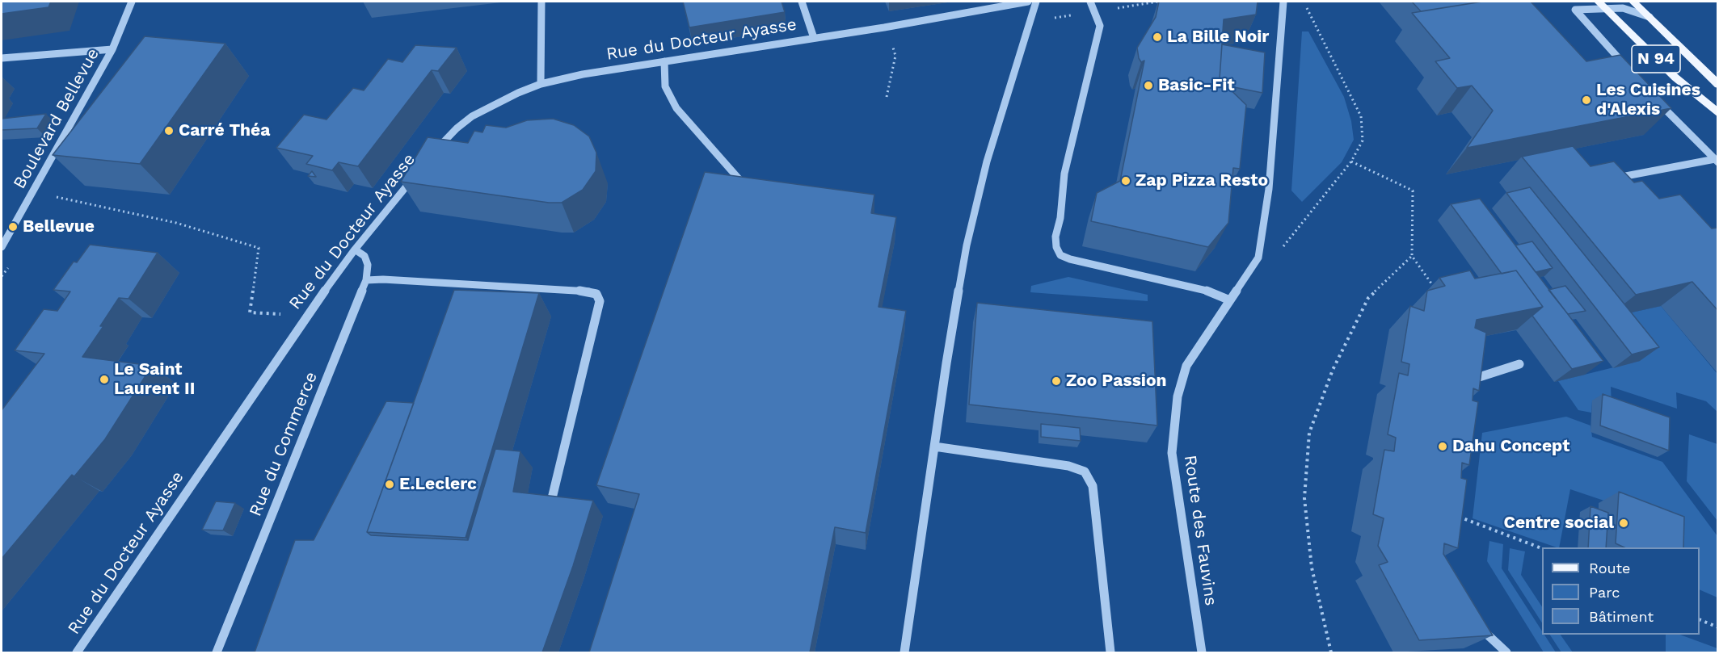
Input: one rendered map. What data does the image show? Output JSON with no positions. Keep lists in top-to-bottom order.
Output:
{
  "streets": {
    "main road": ["N 94"],
    "street": [
      "Rue du Docteur Ayasse",
      "Boulevard Bellevue",
      "Rue du Commerce",
      "Route des Fauvins"
    ]
  },
  "crossings": [
    ["Rue du Docteur Ayasse", "Rue du Commerce"]
  ],
  "places": [
    "La Bille Noir",
    "Basic-Fit",
    "Les Cuisines d'Alexis",
    "Carré Théa",
    "Zap Pizza Resto",
    "Bellevue",
    "Le Saint Laurent II",
    "Zoo Passion",
    "Dahu Concept",
    "E.Leclerc",
    "Centre social"
  ],
  "legend": ["Route", "Parc", "Bâtiment"]
}
